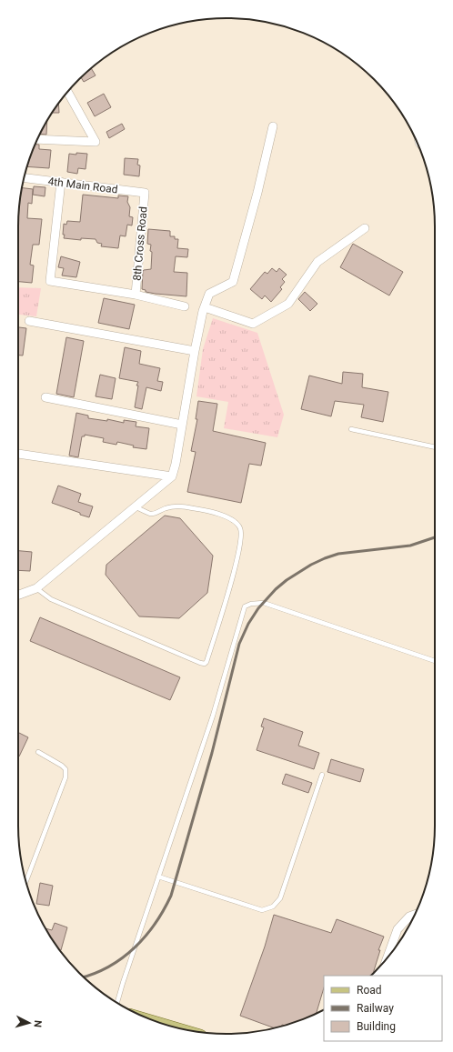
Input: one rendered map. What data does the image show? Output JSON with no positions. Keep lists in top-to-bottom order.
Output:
{
  "streets": {
    "street": ["4th Main Road", "8th Cross Road"]
  },
  "crossings": [
    ["4th Main Road", "8th Cross Road"]
  ],
  "legend": ["Road", "Railway", "Building"],
  "north": "right"
}
